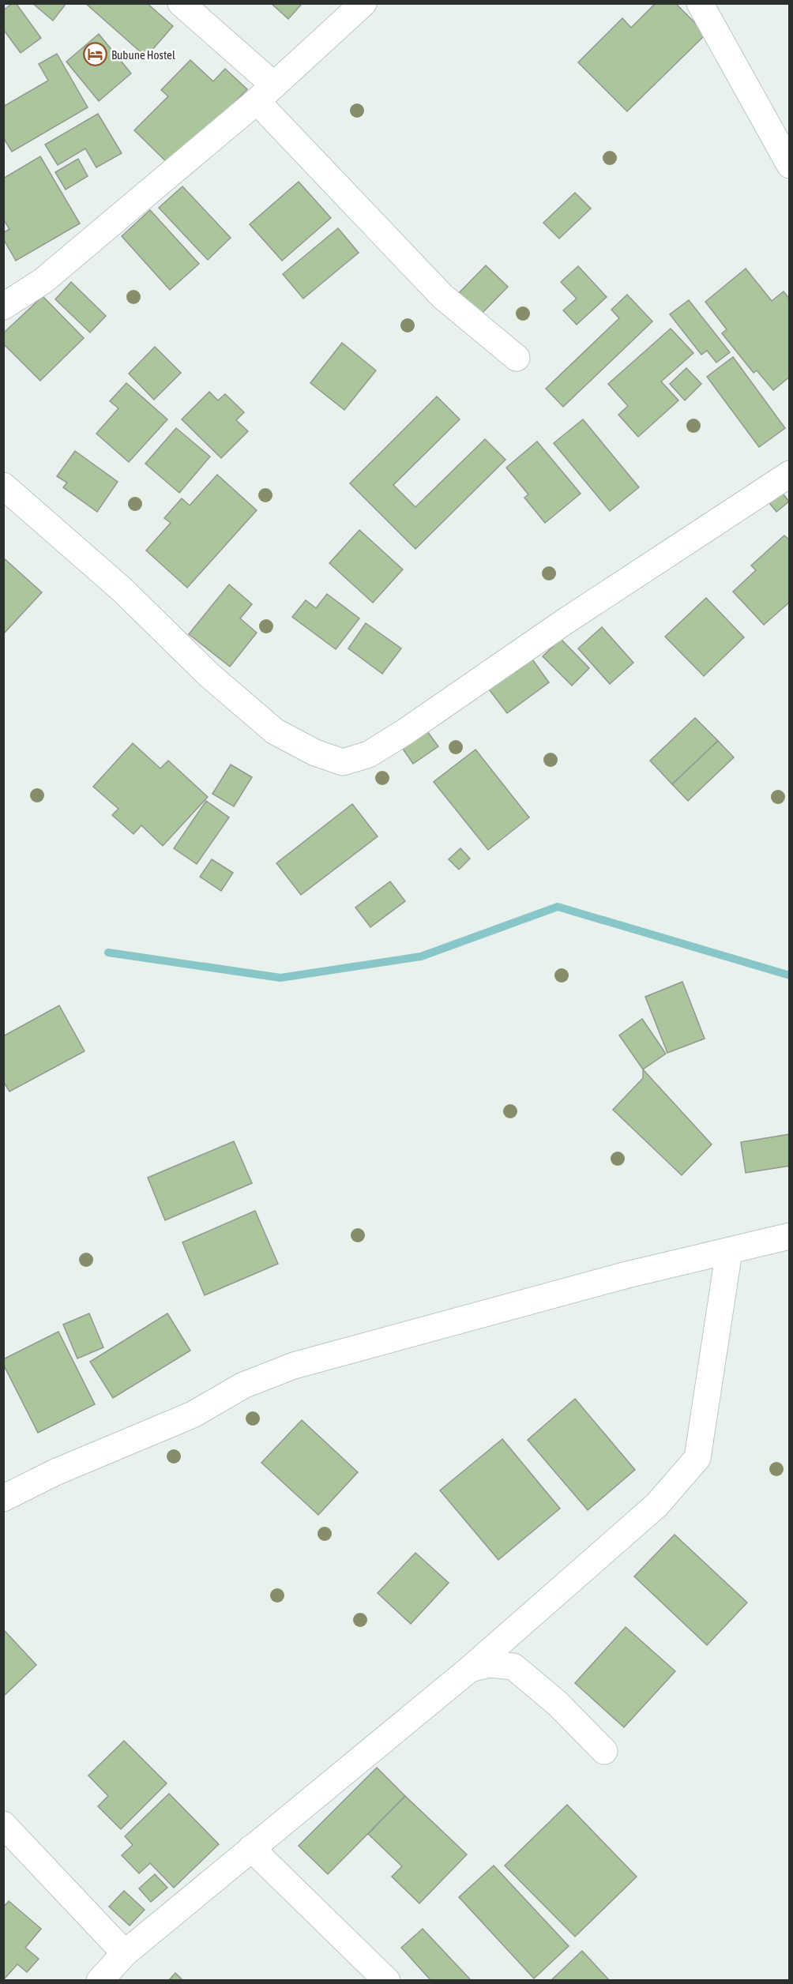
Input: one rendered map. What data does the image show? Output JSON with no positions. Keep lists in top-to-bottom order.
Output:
{
  "places": {
    "hotel": ["Bubune Hostel"]
  }
}
